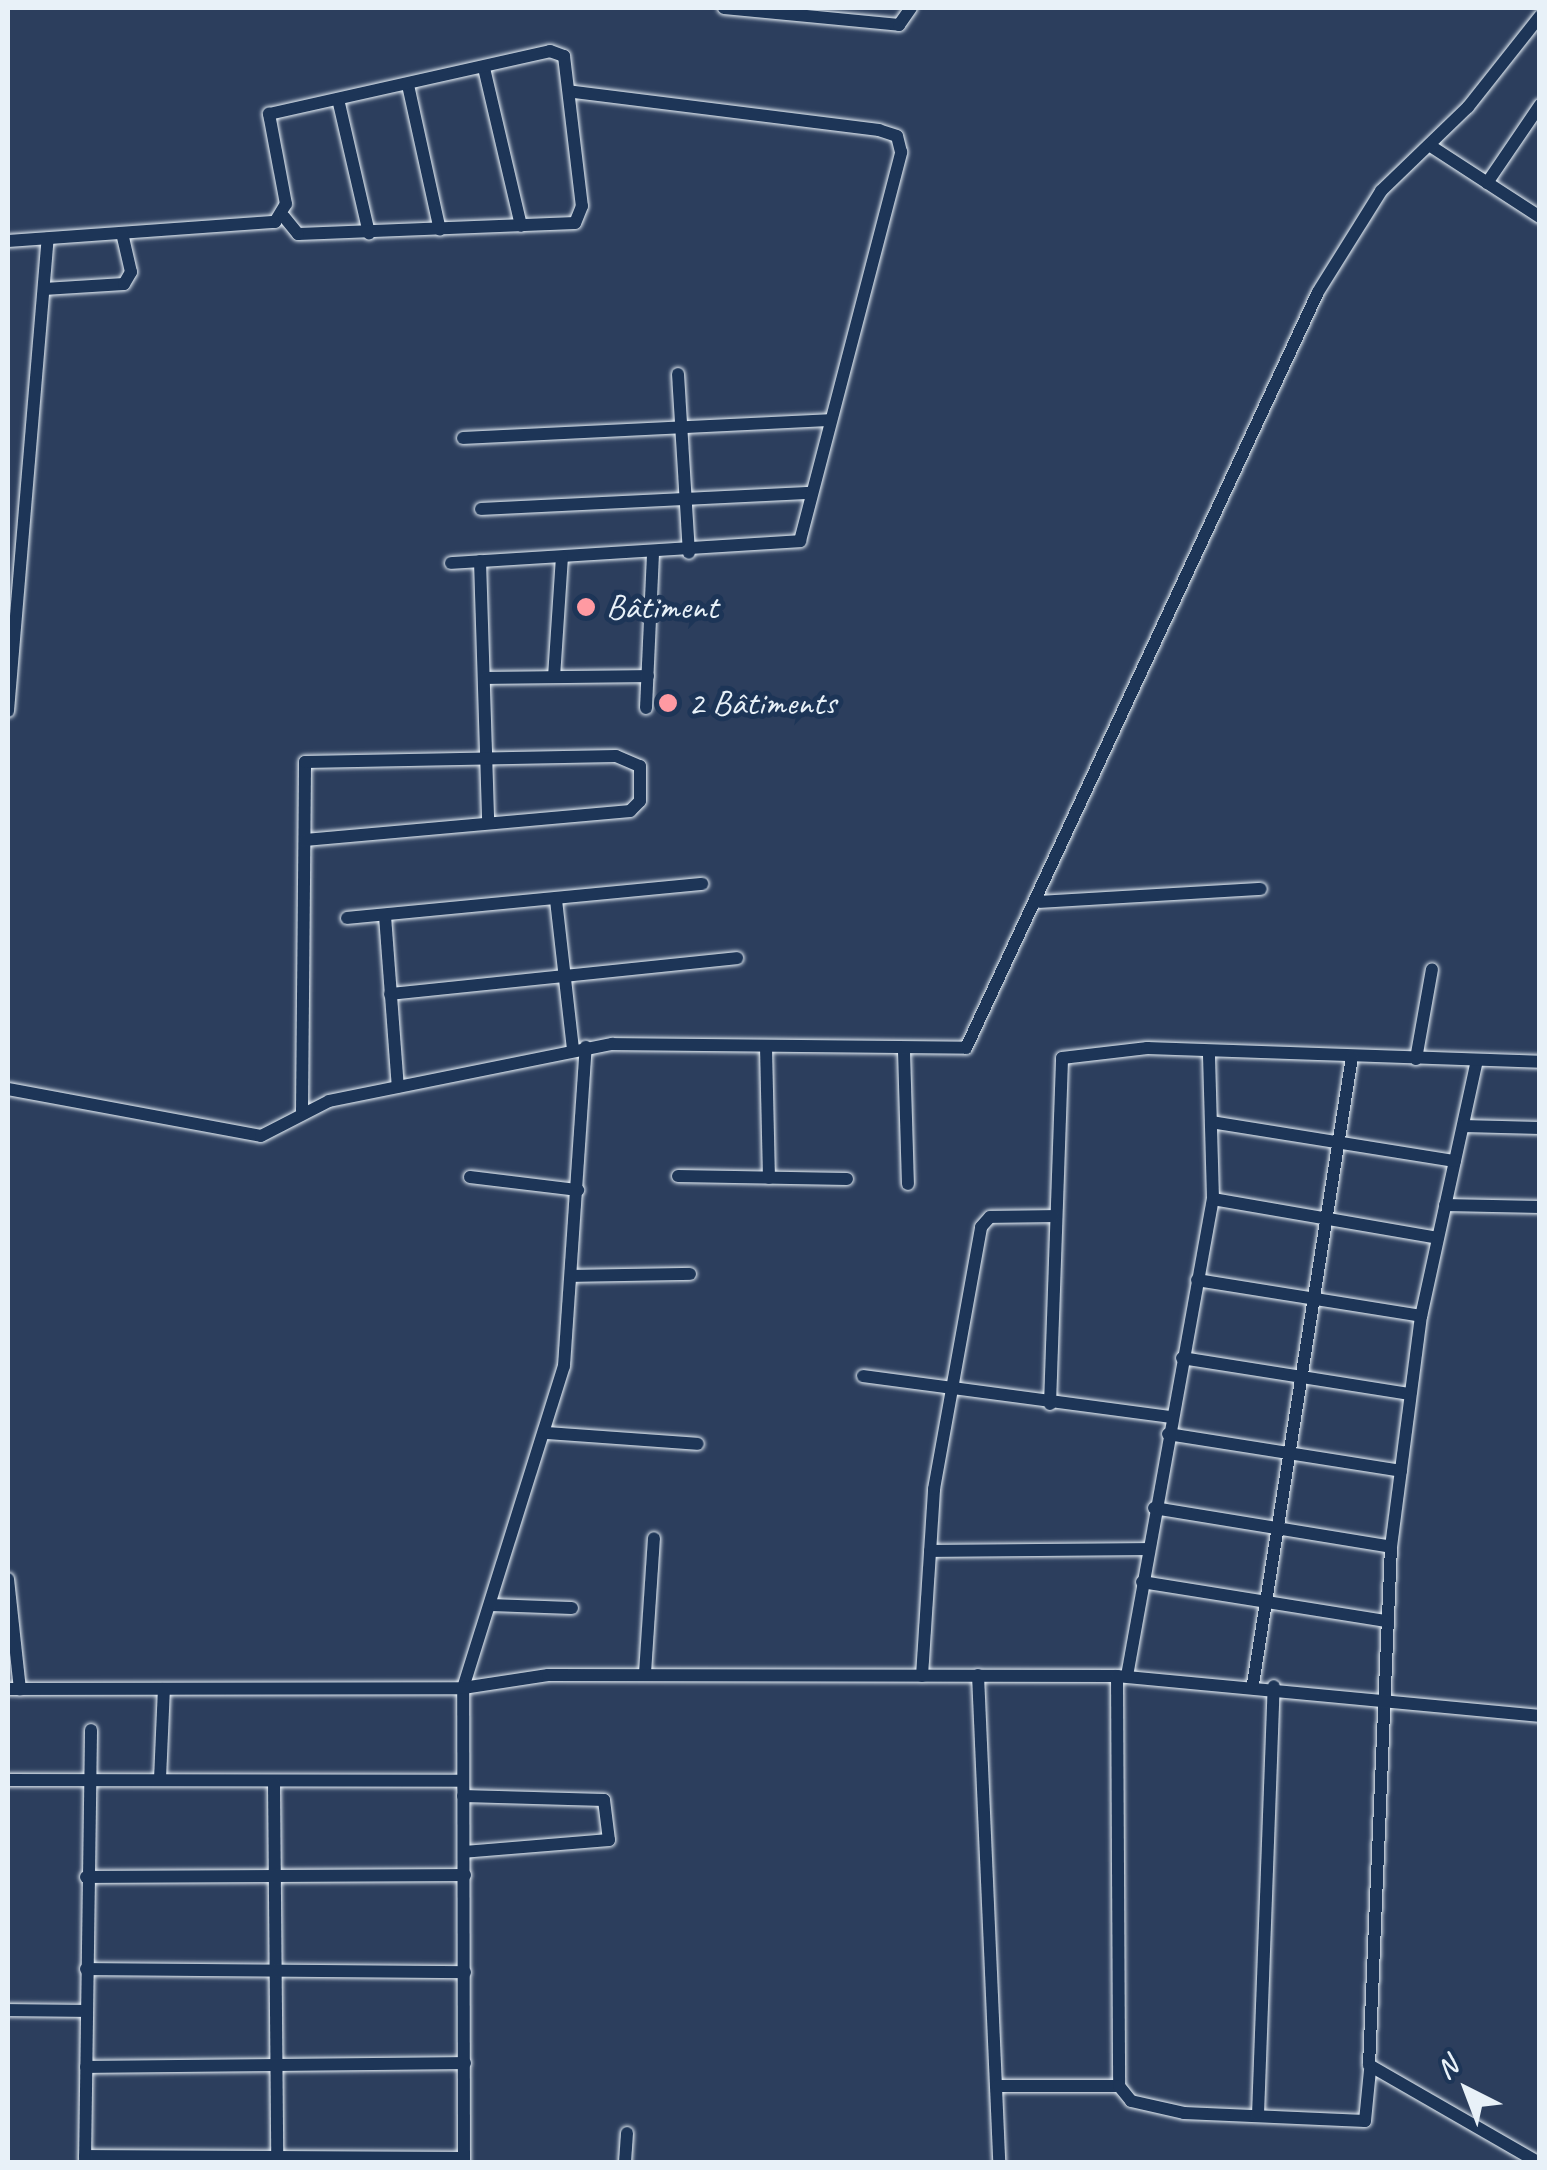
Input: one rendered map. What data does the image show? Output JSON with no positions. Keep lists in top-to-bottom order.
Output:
{
  "places": ["Bâtiment", "2 Bâtiments"],
  "north": "top left"
}
